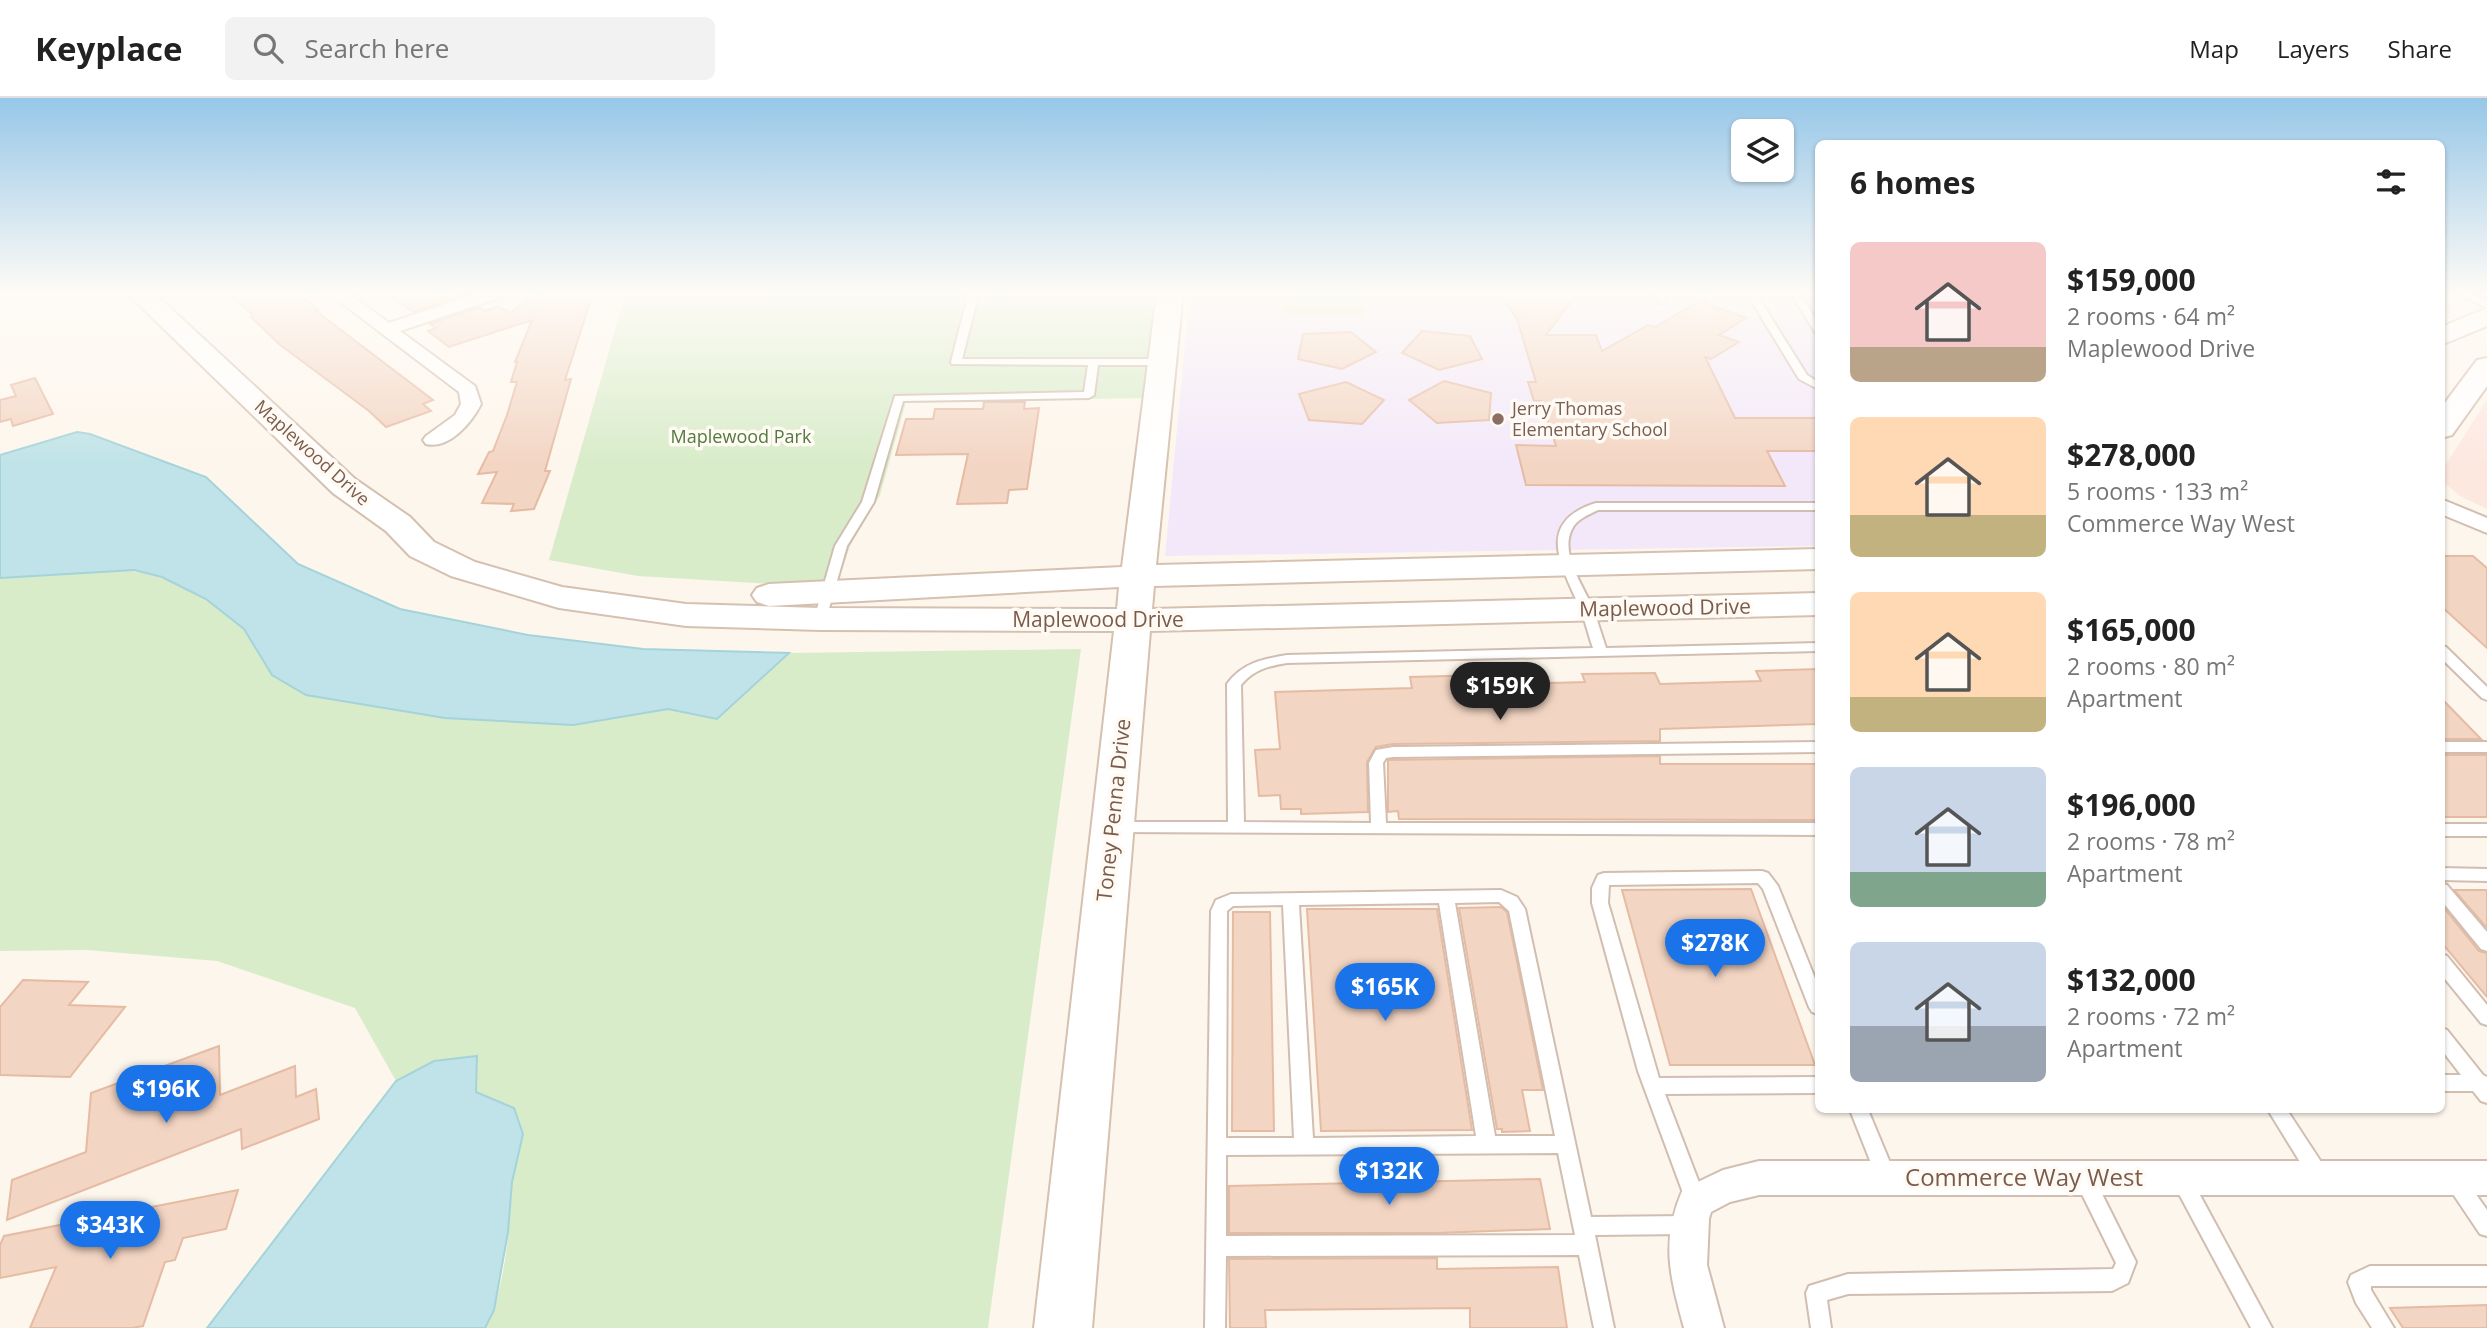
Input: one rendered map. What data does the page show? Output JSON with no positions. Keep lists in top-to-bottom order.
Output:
{
  "streets": {
    "street": ["Maplewood Drive", "Toney Penna Drive", "Commerce Way West"]
  },
  "crossings": [
    ["Maplewood Drive", "Toney Penna Drive"]
  ],
  "parks": ["Maplewood Park"],
  "places": ["Jerry Thomas Elementary School"],
  "page": {
    "header": "Keyplace",
    "search": "Search here",
    "nav": ["Map", "Layers", "Share"],
    "heading": "6 homes",
    "list": [
      {
        "name": "$159,000",
        "note": "2 rooms · 64 m² · Maplewood Drive"
      },
      {
        "name": "$278,000",
        "note": "5 rooms · 133 m² · Commerce Way West"
      },
      {
        "name": "$165,000",
        "note": "2 rooms · 80 m² · Apartment"
      },
      {
        "name": "$196,000",
        "note": "2 rooms · 78 m² · Apartment"
      },
      {
        "name": "$132,000",
        "note": "2 rooms · 72 m² · Apartment"
      }
    ],
    "price": [
      "$159K",
      "$278K",
      "$165K",
      "$196K",
      "$132K",
      "$343K"
    ]
  }
}
